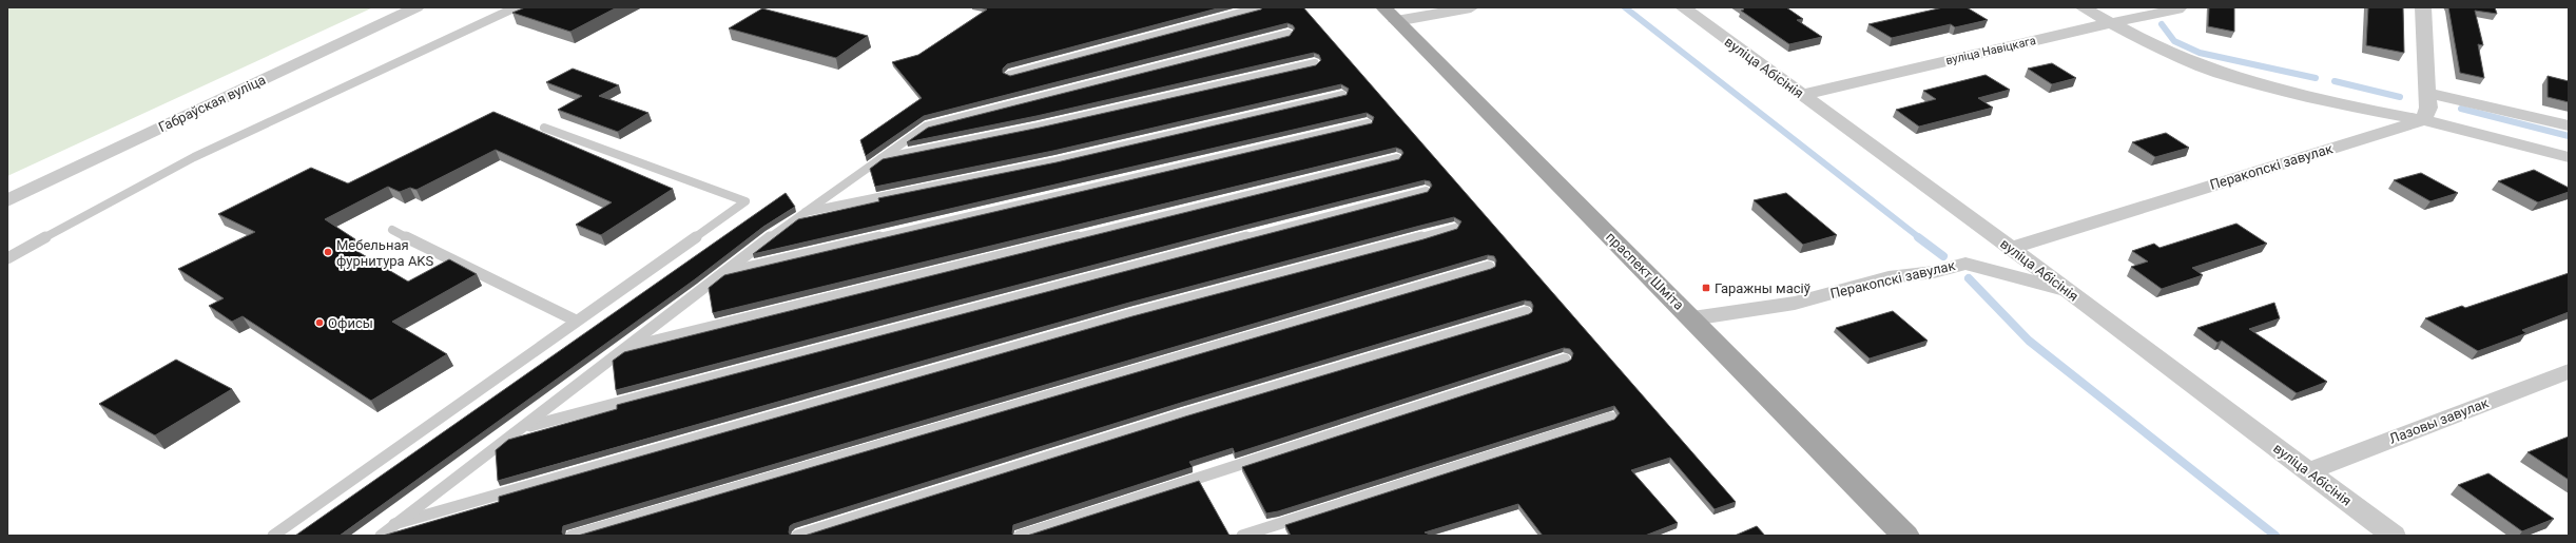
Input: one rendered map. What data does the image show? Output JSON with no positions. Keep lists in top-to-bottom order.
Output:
{
  "streets": {
    "main road": ["праспект Шміта"],
    "street": [
      "вуліца Навіцкага",
      "вуліца Абісінія",
      "Габраўская вуліца",
      "Перакопскі завулак",
      "Лазовы завулак"
    ]
  },
  "crossings": [
    ["вуліца Навіцкага", "вуліца Абісінія"],
    ["вуліца Абісінія", "Перакопскі завулак"],
    ["вуліца Абісінія", "Лазовы завулак"],
    ["Перакопскі завулак", "праспект Шміта"]
  ],
  "places": {
    "other": ["Мебельная фурнитура AKS", "Офисы"],
    "transit": ["Гаражны масіў"]
  }
}
